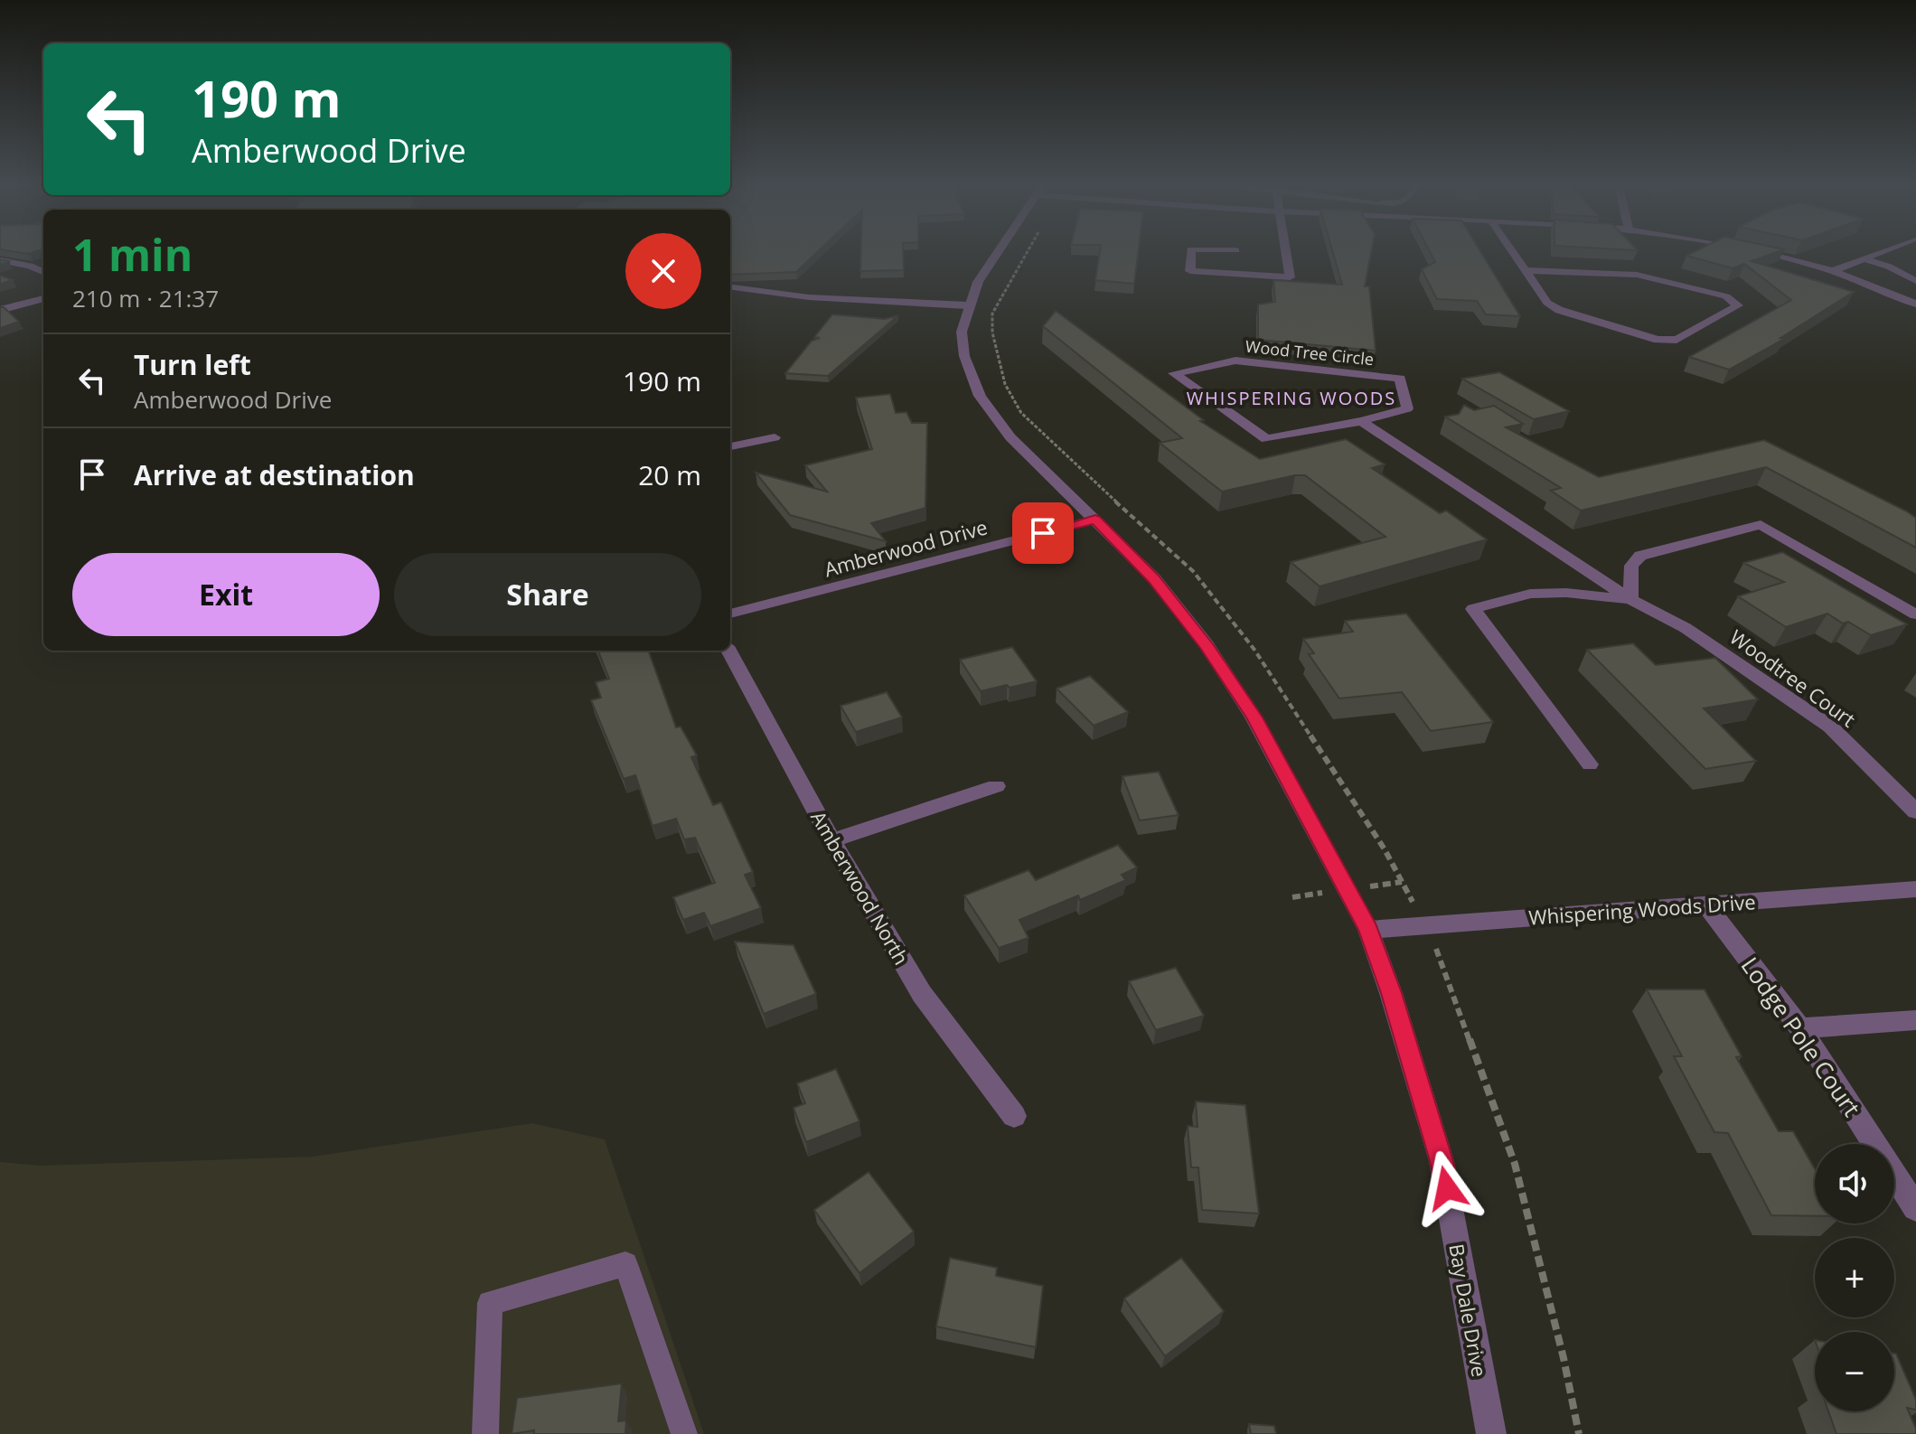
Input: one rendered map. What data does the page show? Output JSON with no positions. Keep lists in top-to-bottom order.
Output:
{
  "streets": {
    "street": [
      "Wood Tree Circle",
      "Amberwood Drive",
      "Woodtree Court",
      "Amberwood North",
      "Whispering Woods Drive",
      "Lodge Pole Court",
      "Bay Dale Drive"
    ]
  },
  "crossings": [
    ["Amberwood Drive", "Bay Dale Drive"],
    ["Whispering Woods Drive", "Lodge Pole Court"],
    ["Whispering Woods Drive", "Bay Dale Drive"]
  ],
  "districts": ["WHISPERING WOODS"],
  "page": {
    "turn": ["190 m", "Amberwood Drive"],
    "heading": ["1 min", "210 m · 21:37"],
    "list": [
      {
        "name": "Turn left",
        "note": "Amberwood Drive",
        "value": "190 m"
      },
      {
        "name": "Arrive at destination",
        "value": "20 m"
      }
    ],
    "buttons": ["Exit", "Share"],
    "map_buttons": ["+", "−"]
  }
}
